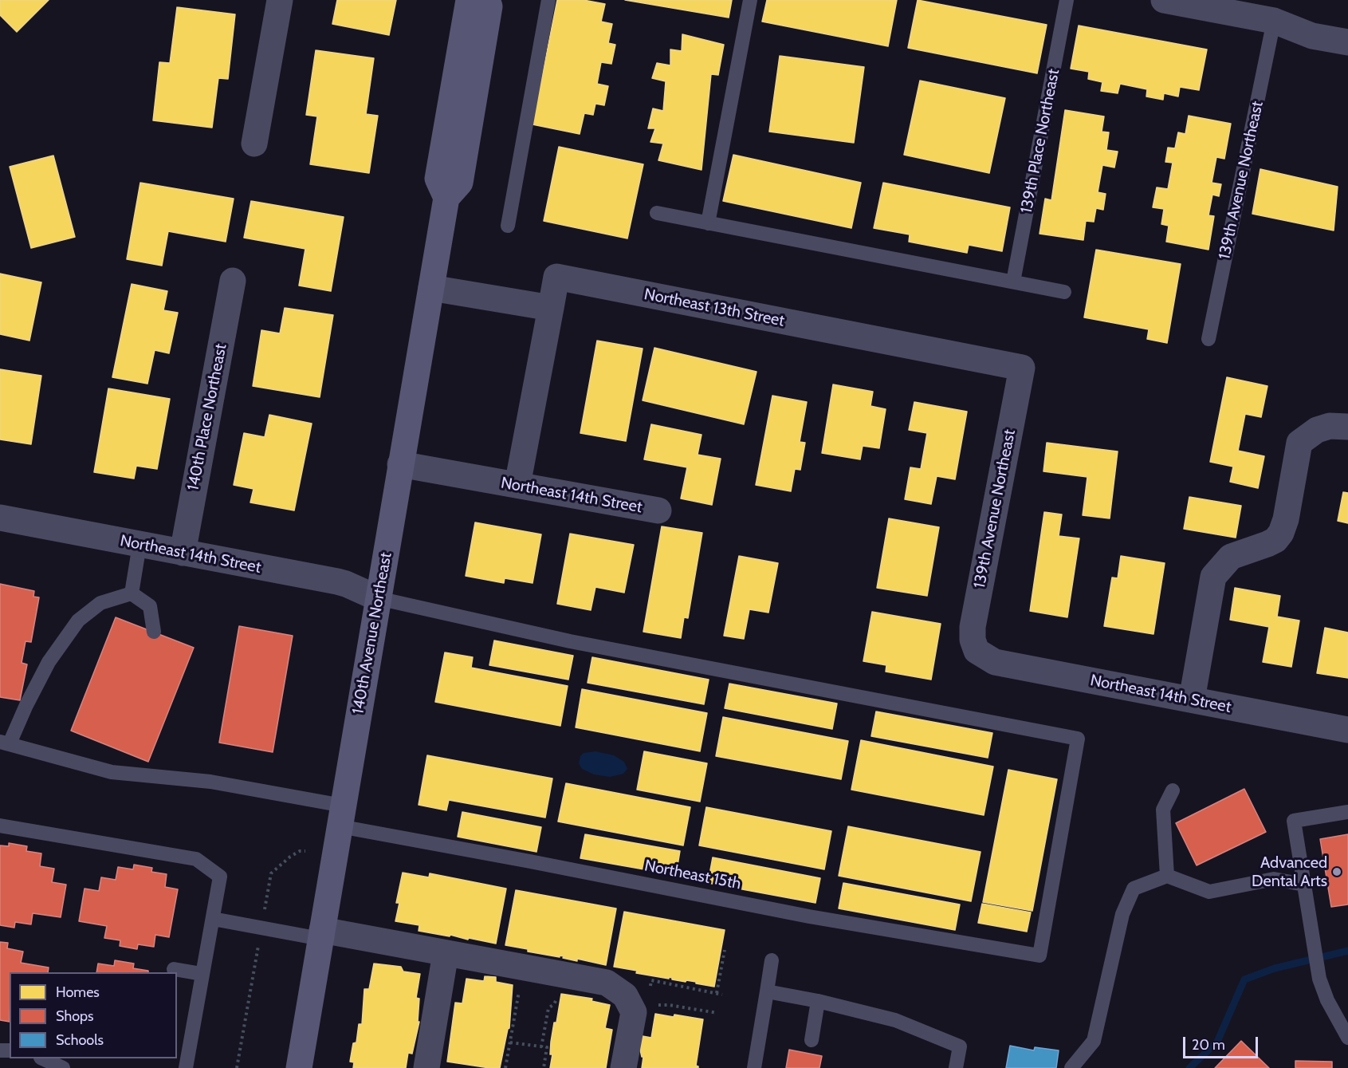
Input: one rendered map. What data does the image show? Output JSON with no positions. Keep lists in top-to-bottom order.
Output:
{
  "streets": {
    "main road": ["140th Avenue Northeast"],
    "street": [
      "139th Avenue Northeast",
      "Northeast 13th Street",
      "140th Place Northeast",
      "Northeast 14th Street"
    ],
    "lane": ["139th Place Northeast", "Northeast 15th"]
  },
  "crossings": [
    ["139th Avenue Northeast", "Northeast 13th Street"],
    ["139th Avenue Northeast", "Northeast 14th Street"],
    ["140th Place Northeast", "Northeast 14th Street"],
    ["Northeast 14th Street", "140th Avenue Northeast"],
    ["Northeast 14th Street", "Northeast 15th"],
    ["140th Avenue Northeast", "Northeast 15th"]
  ],
  "places": ["Advanced Dental Arts"],
  "legend": ["Homes", "Shops", "Schools"],
  "scale_bar": "20 m"
}
